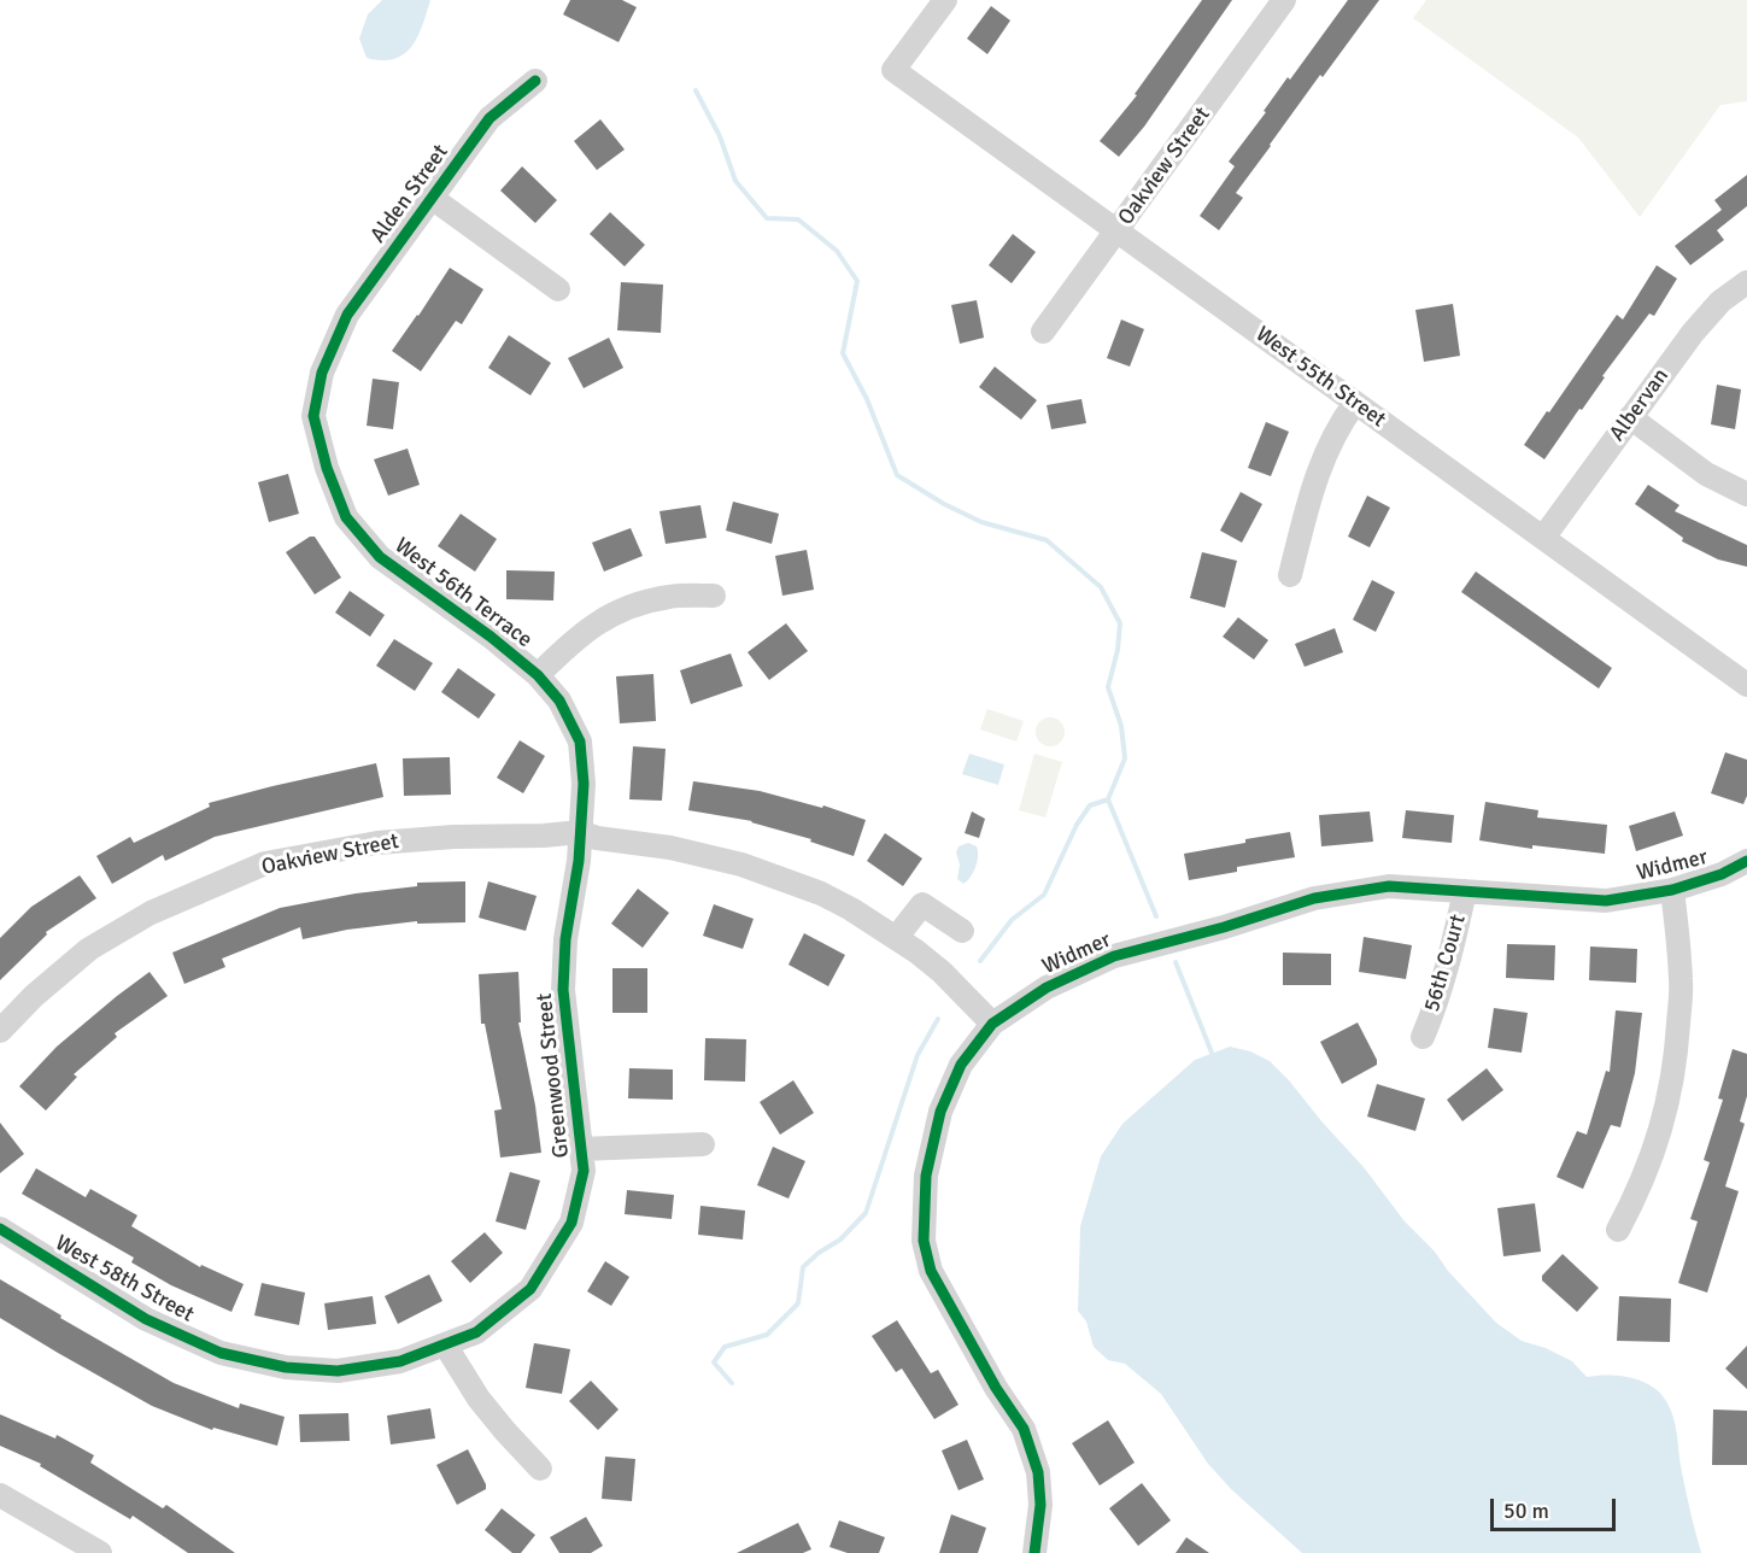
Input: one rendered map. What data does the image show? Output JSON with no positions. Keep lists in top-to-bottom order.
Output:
{
  "streets": {
    "street": [
      "Oakview Street",
      "Alden Street",
      "West 55th Street",
      "Albervan",
      "West 56th Terrace",
      "Widmer",
      "56th Court",
      "Greenwood Street",
      "West 58th Street"
    ]
  },
  "crossings": [
    ["Oakview Street", "West 55th Street"],
    ["Oakview Street", "West 56th Terrace"],
    ["Oakview Street", "Widmer"],
    ["Oakview Street", "Greenwood Street"],
    ["Alden Street", "West 56th Terrace"],
    ["West 55th Street", "Albervan"],
    ["West 56th Terrace", "Greenwood Street"],
    ["Widmer", "56th Court"],
    ["Greenwood Street", "West 58th Street"]
  ],
  "scale_bar": "50 m"
}
